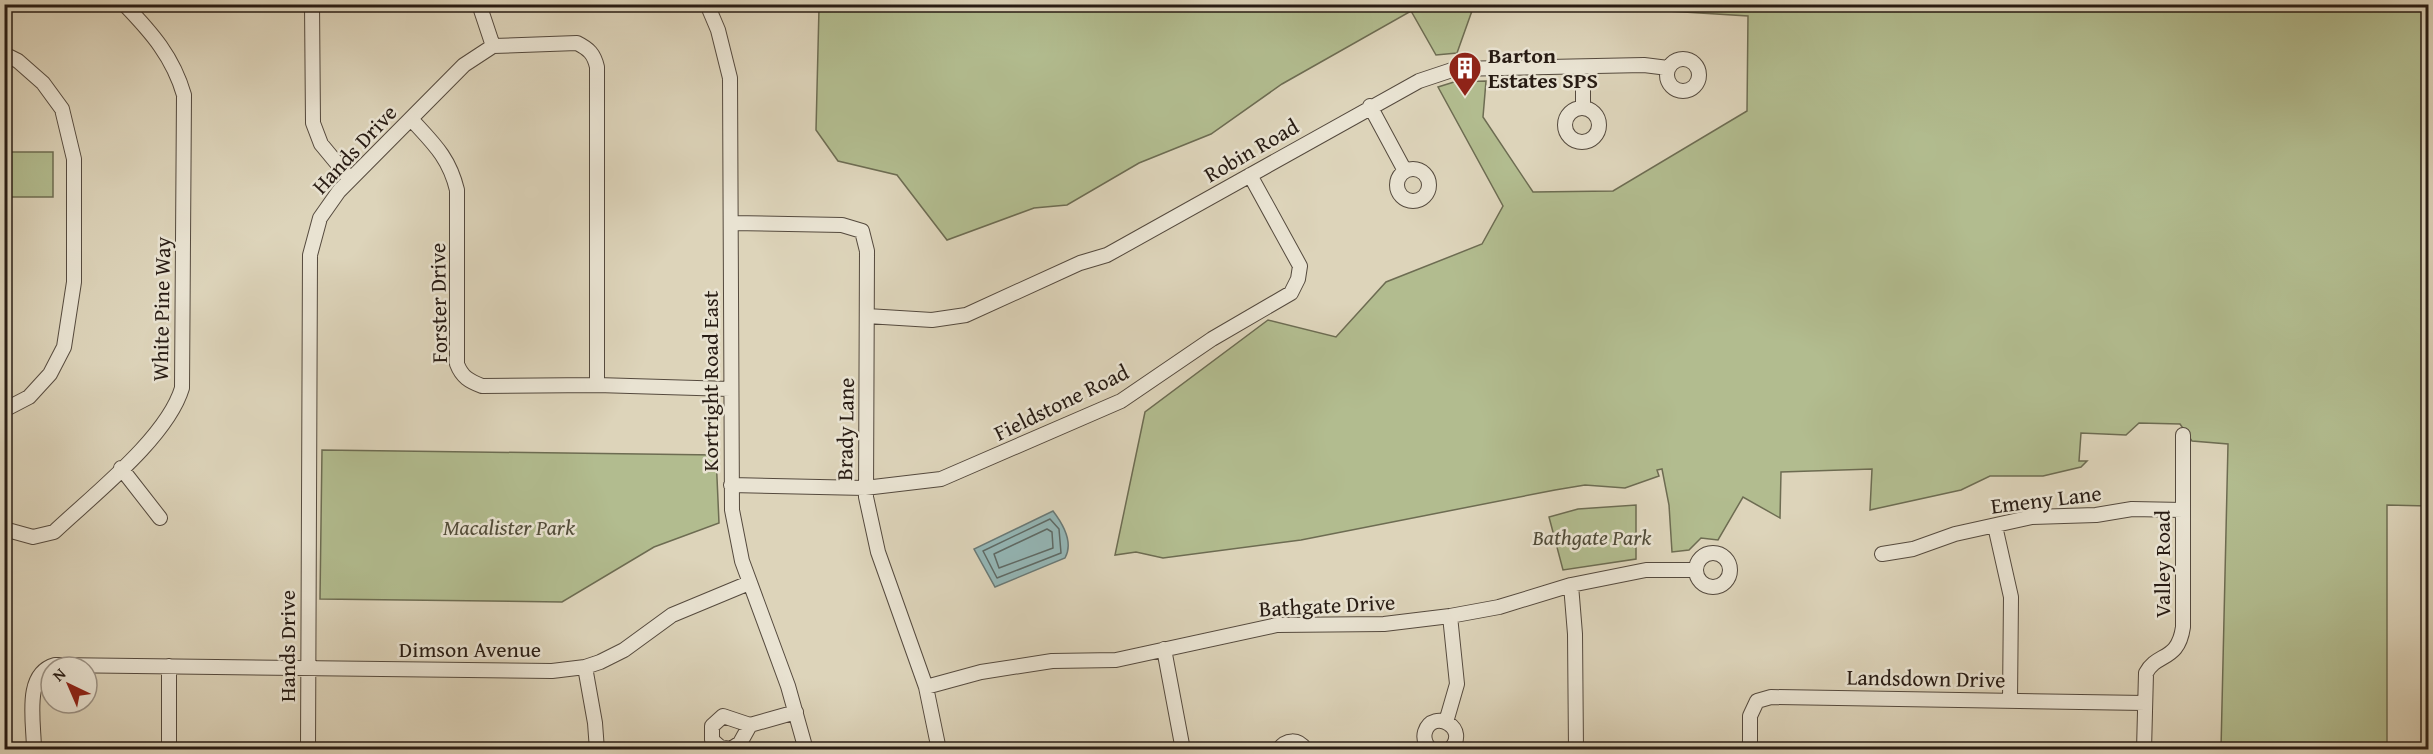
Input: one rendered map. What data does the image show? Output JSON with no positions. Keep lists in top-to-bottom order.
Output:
{
  "streets": {
    "street": [
      "Hands Drive",
      "Robin Road",
      "Forster Drive",
      "White Pine Way",
      "Kortright Road East",
      "Fieldstone Road",
      "Brady Lane",
      "Emeny Lane",
      "Valley Road",
      "Bathgate Drive",
      "Dimson Avenue",
      "Landsdown Drive"
    ]
  },
  "crossings": [
    ["Hands Drive", "Forster Drive"],
    ["Hands Drive", "Dimson Avenue"],
    ["Robin Road", "Fieldstone Road"],
    ["Robin Road", "Brady Lane"],
    ["Forster Drive", "Kortright Road East"],
    ["Kortright Road East", "Fieldstone Road"],
    ["Kortright Road East", "Brady Lane"],
    ["Kortright Road East", "Dimson Avenue"],
    ["Fieldstone Road", "Brady Lane"],
    ["Brady Lane", "Bathgate Drive"],
    ["Emeny Lane", "Valley Road"],
    ["Valley Road", "Landsdown Drive"]
  ],
  "parks": ["Macalister Park", "Bathgate Park"],
  "places": {
    "building": ["Barton Estates SPS"]
  },
  "north": "top left"
}
